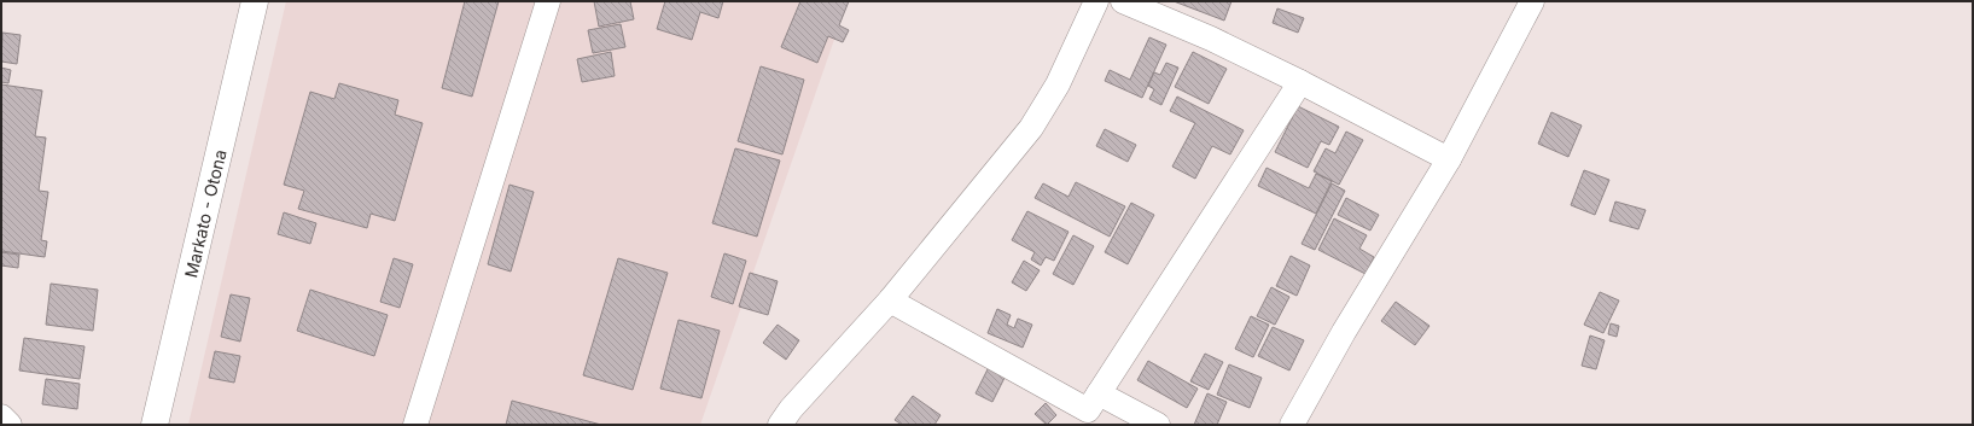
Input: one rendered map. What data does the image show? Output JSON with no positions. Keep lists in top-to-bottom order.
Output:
{
  "streets": {
    "main road": ["Markato - Otona"]
  }
}
